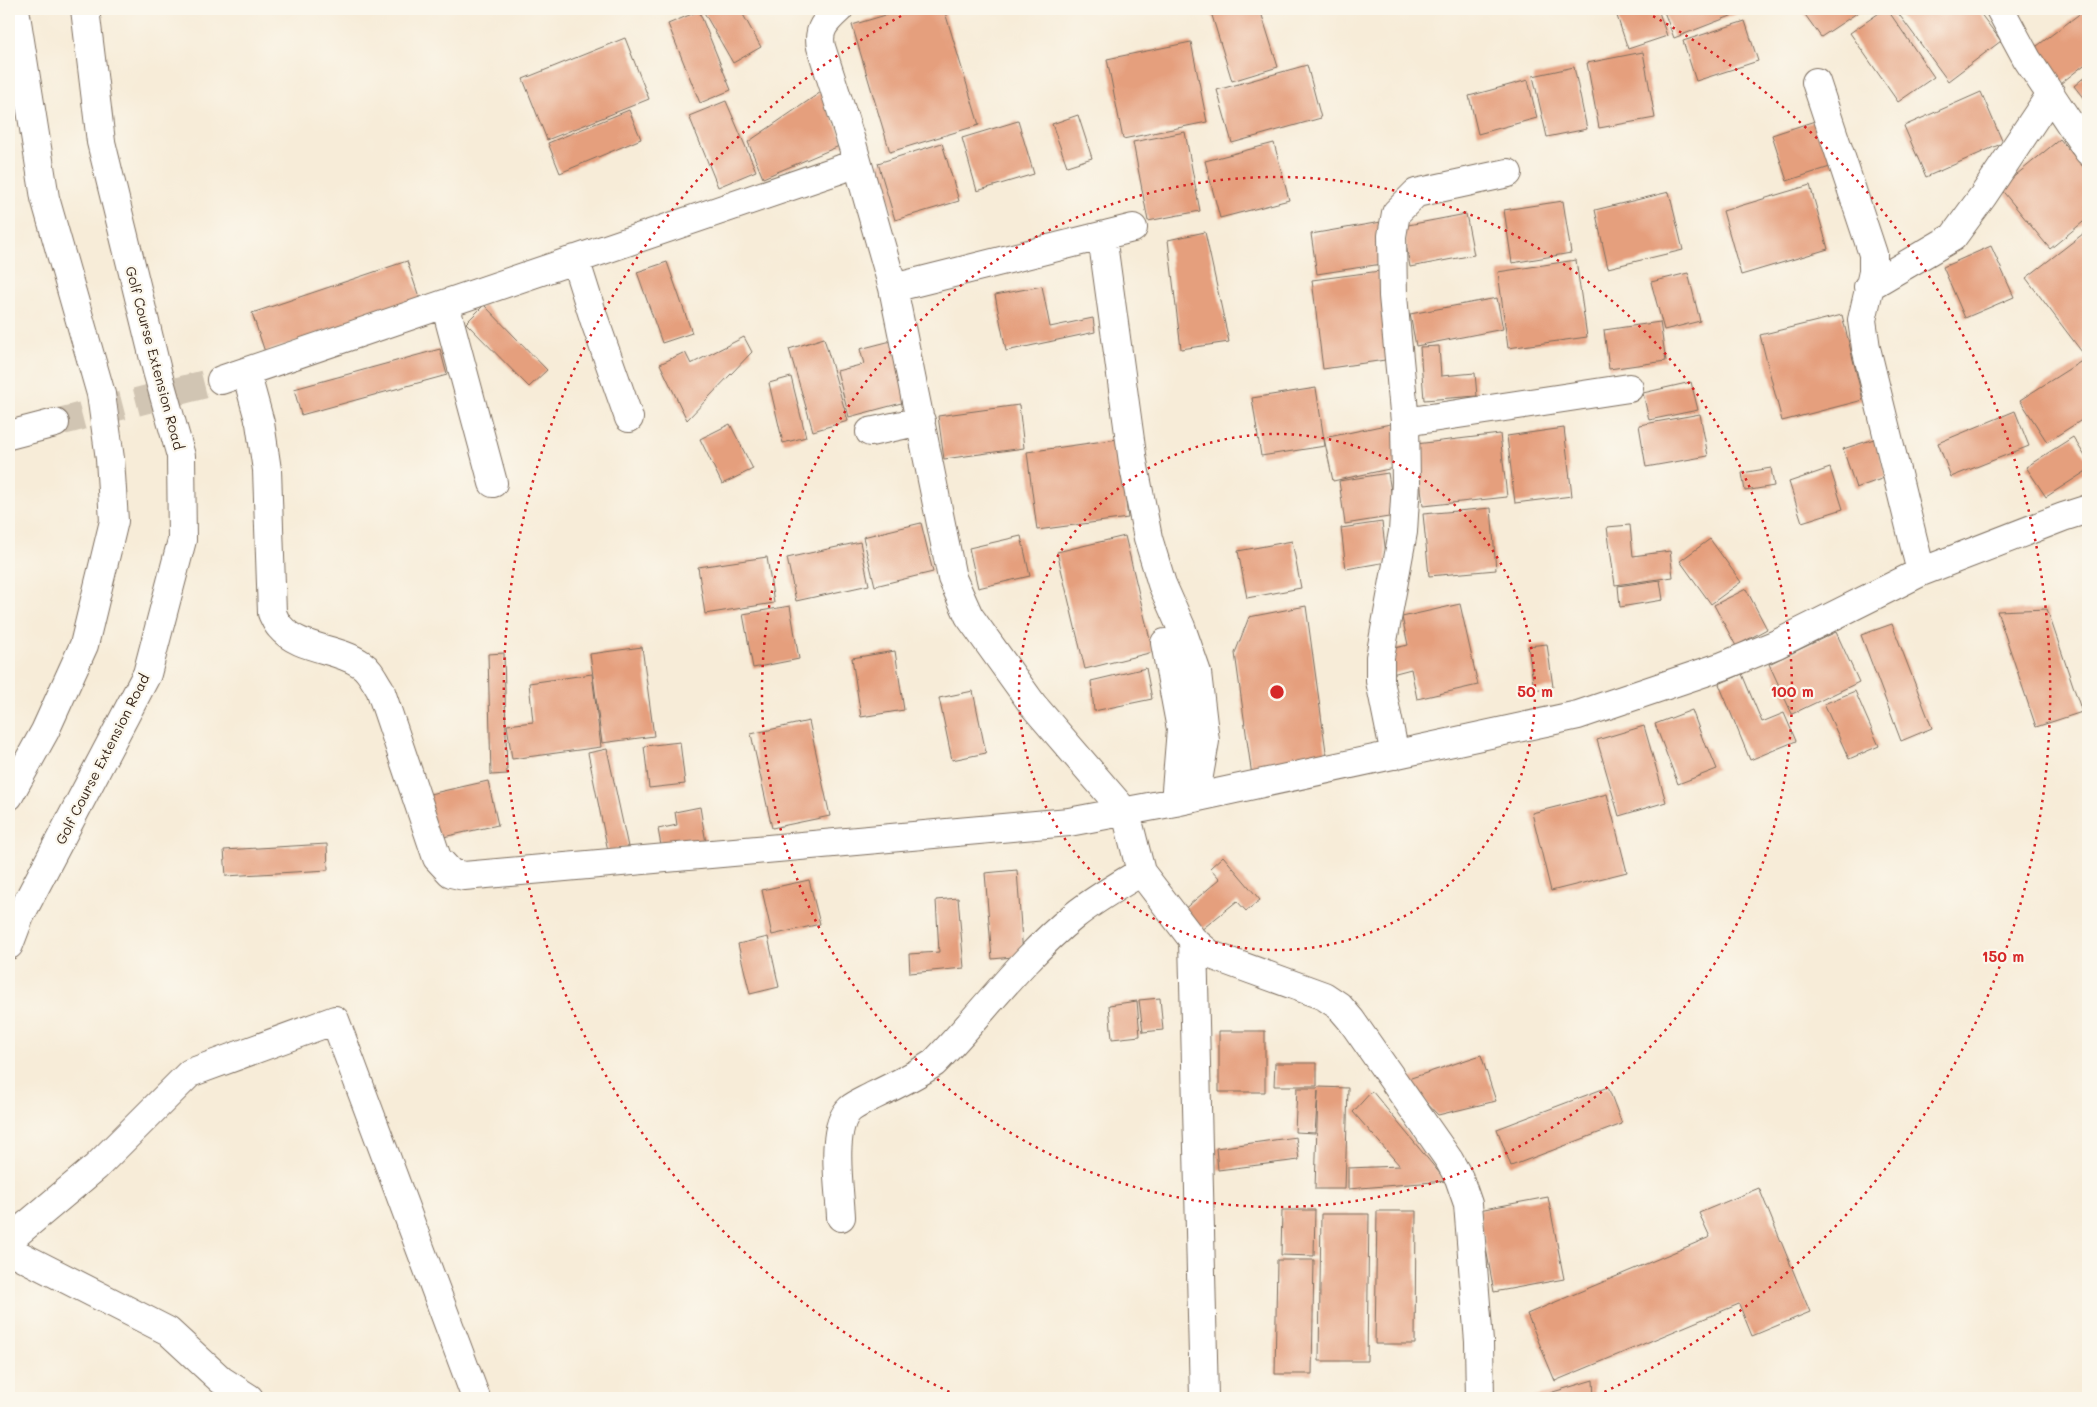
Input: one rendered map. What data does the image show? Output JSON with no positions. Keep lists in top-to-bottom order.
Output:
{
  "streets": {
    "street": ["Golf Course Extension Road"]
  },
  "rings": ["50 m", "100 m", "150 m"]
}
